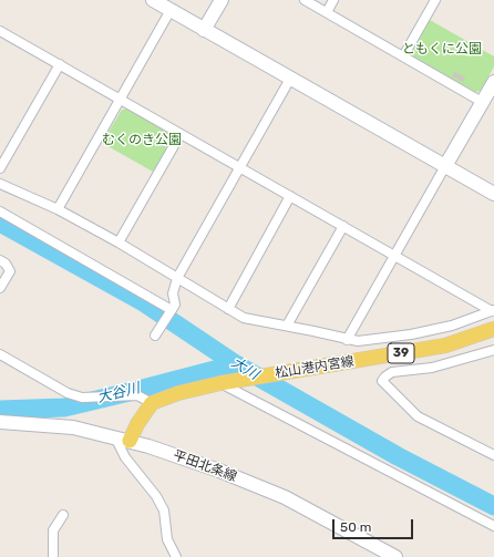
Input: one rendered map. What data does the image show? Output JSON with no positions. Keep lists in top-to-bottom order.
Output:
{
  "streets": {
    "main road": ["39", "松山港内宮線"],
    "street": ["平田北条線"]
  },
  "water": ["大川", "大谷川"],
  "parks": ["ともくに公園", "むくのき公園"],
  "scale_bar": "50 m"
}
